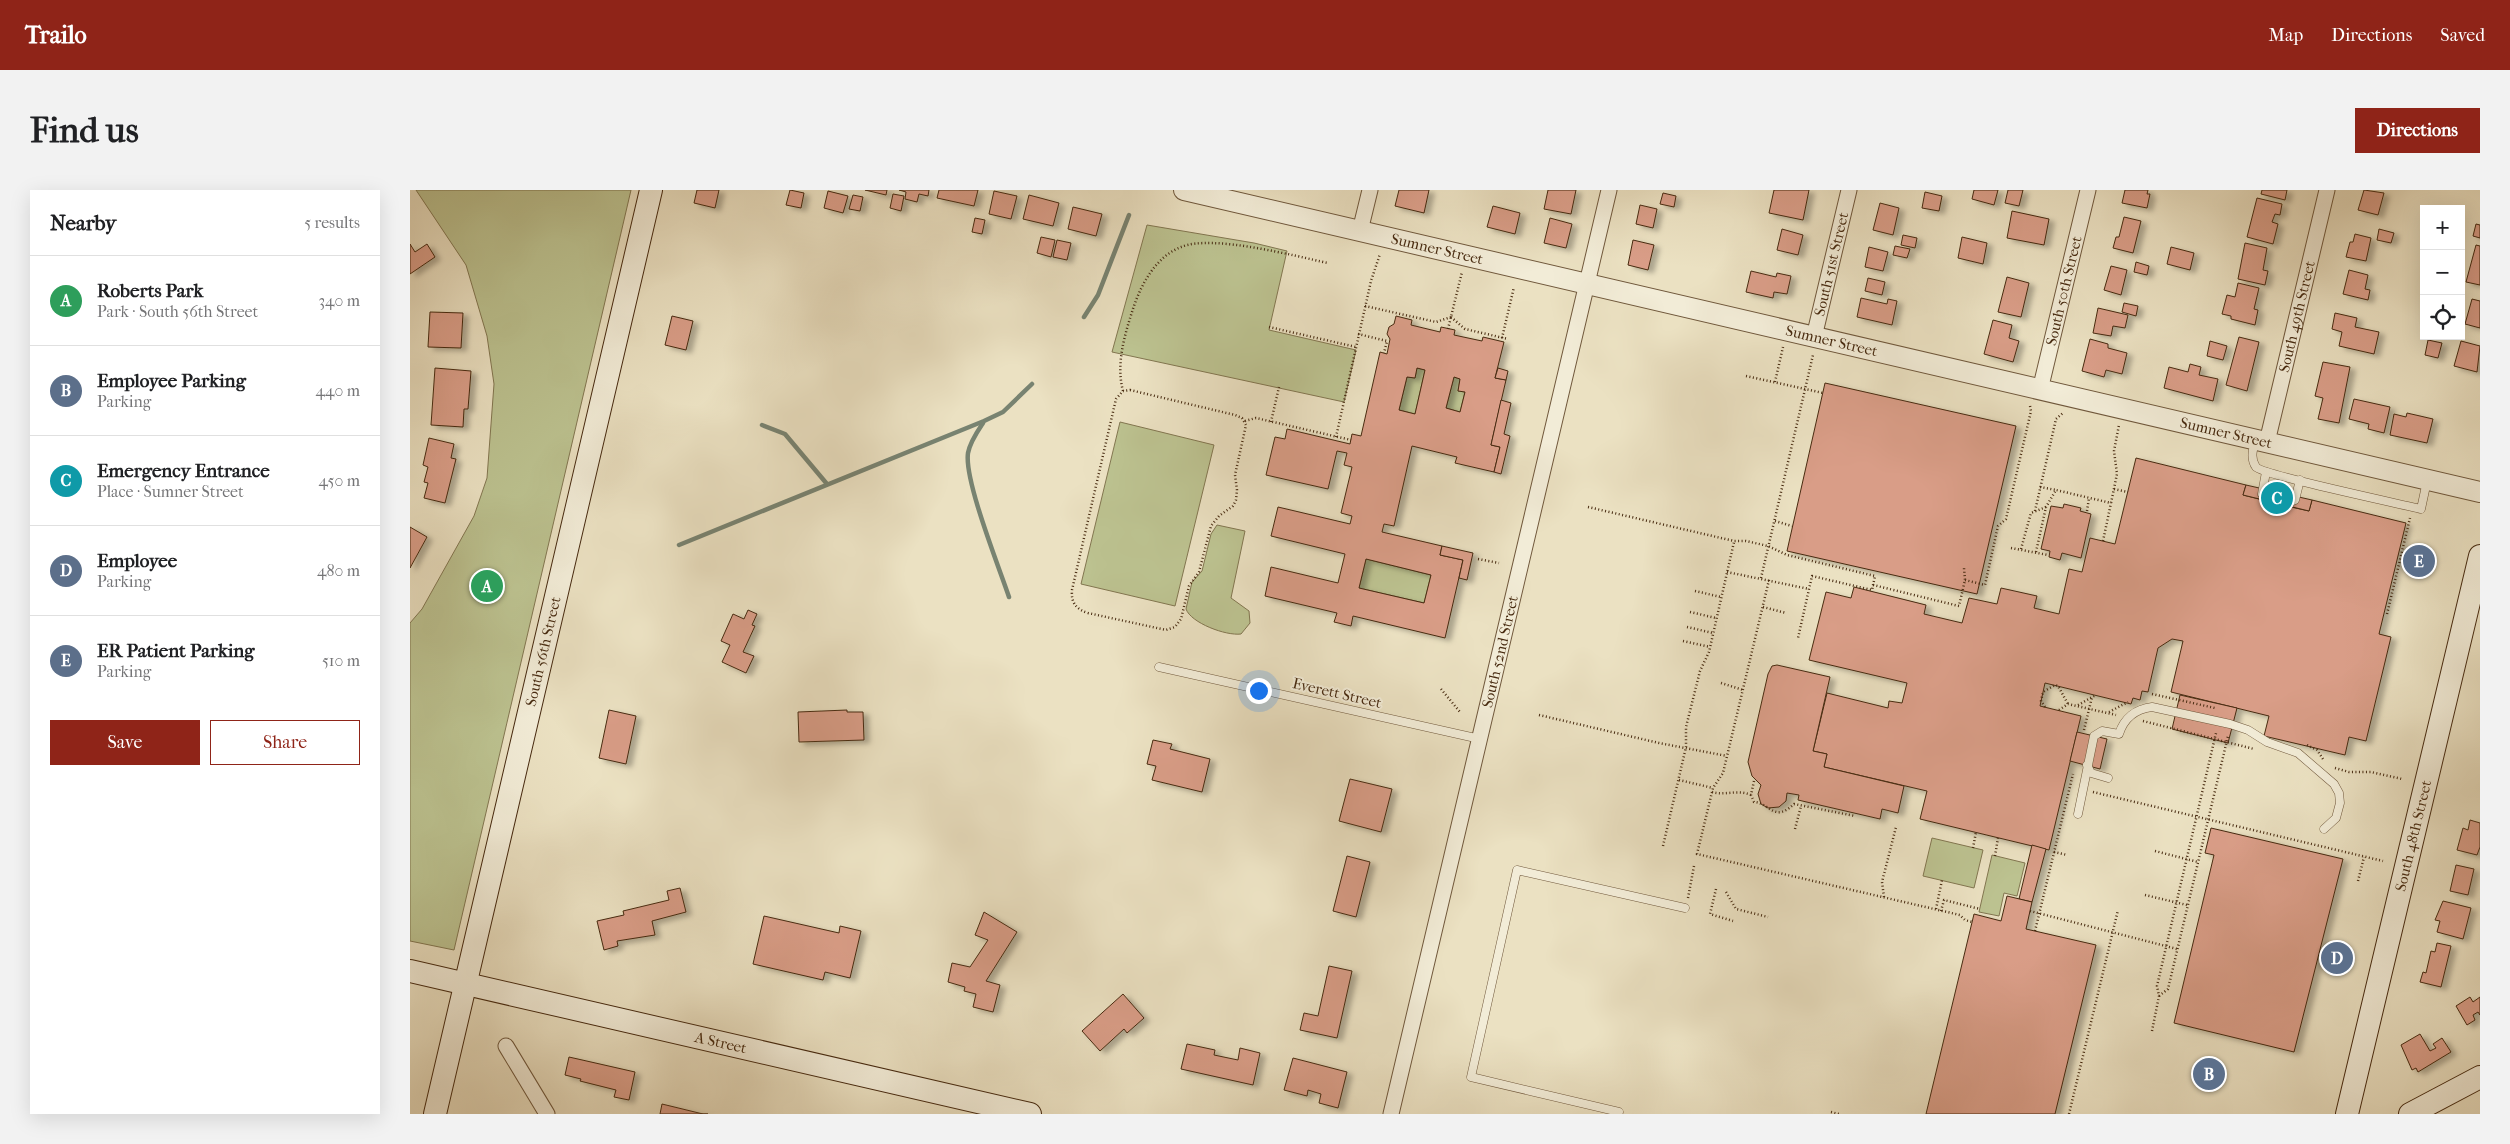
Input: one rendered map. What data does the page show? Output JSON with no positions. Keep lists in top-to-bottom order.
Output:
{
  "streets": {
    "main road": ["South 56th Street", "South 48th Street", "A Street"],
    "street": [
      "Sumner Street",
      "South 51st Street",
      "South 50th Street",
      "South 49th Street",
      "South 52nd Street"
    ],
    "lane": ["Everett Street"]
  },
  "crossings": [
    ["Sumner Street", "South 51st Street"],
    ["Sumner Street", "South 50th Street"],
    ["Sumner Street", "South 49th Street"],
    ["Sumner Street", "South 52nd Street"],
    ["South 56th Street", "A Street"],
    ["South 52nd Street", "Everett Street"]
  ],
  "page": {
    "header": "Trailo",
    "nav": ["Map", "Directions", "Saved"],
    "buttons": [
      "Directions",
      ["Save", "Share"]
    ],
    "title": "Find us",
    "heading": ["Nearby", "5 results"],
    "map_buttons": ["+", "−"],
    "list": [
      {
        "mark": "A",
        "name": "Roberts Park",
        "note": "Park · South 56th Street",
        "value": "340 m"
      },
      {
        "mark": "B",
        "name": "Employee Parking",
        "note": "Parking",
        "value": "440 m"
      },
      {
        "mark": "C",
        "name": "Emergency Entrance",
        "note": "Place · Sumner Street",
        "value": "450 m"
      },
      {
        "mark": "D",
        "name": "Employee",
        "note": "Parking",
        "value": "480 m"
      },
      {
        "mark": "E",
        "name": "ER Patient Parking",
        "note": "Parking",
        "value": "510 m"
      }
    ],
    "pins": [
      "C",
      "E",
      "A",
      "D",
      "B"
    ]
  }
}
